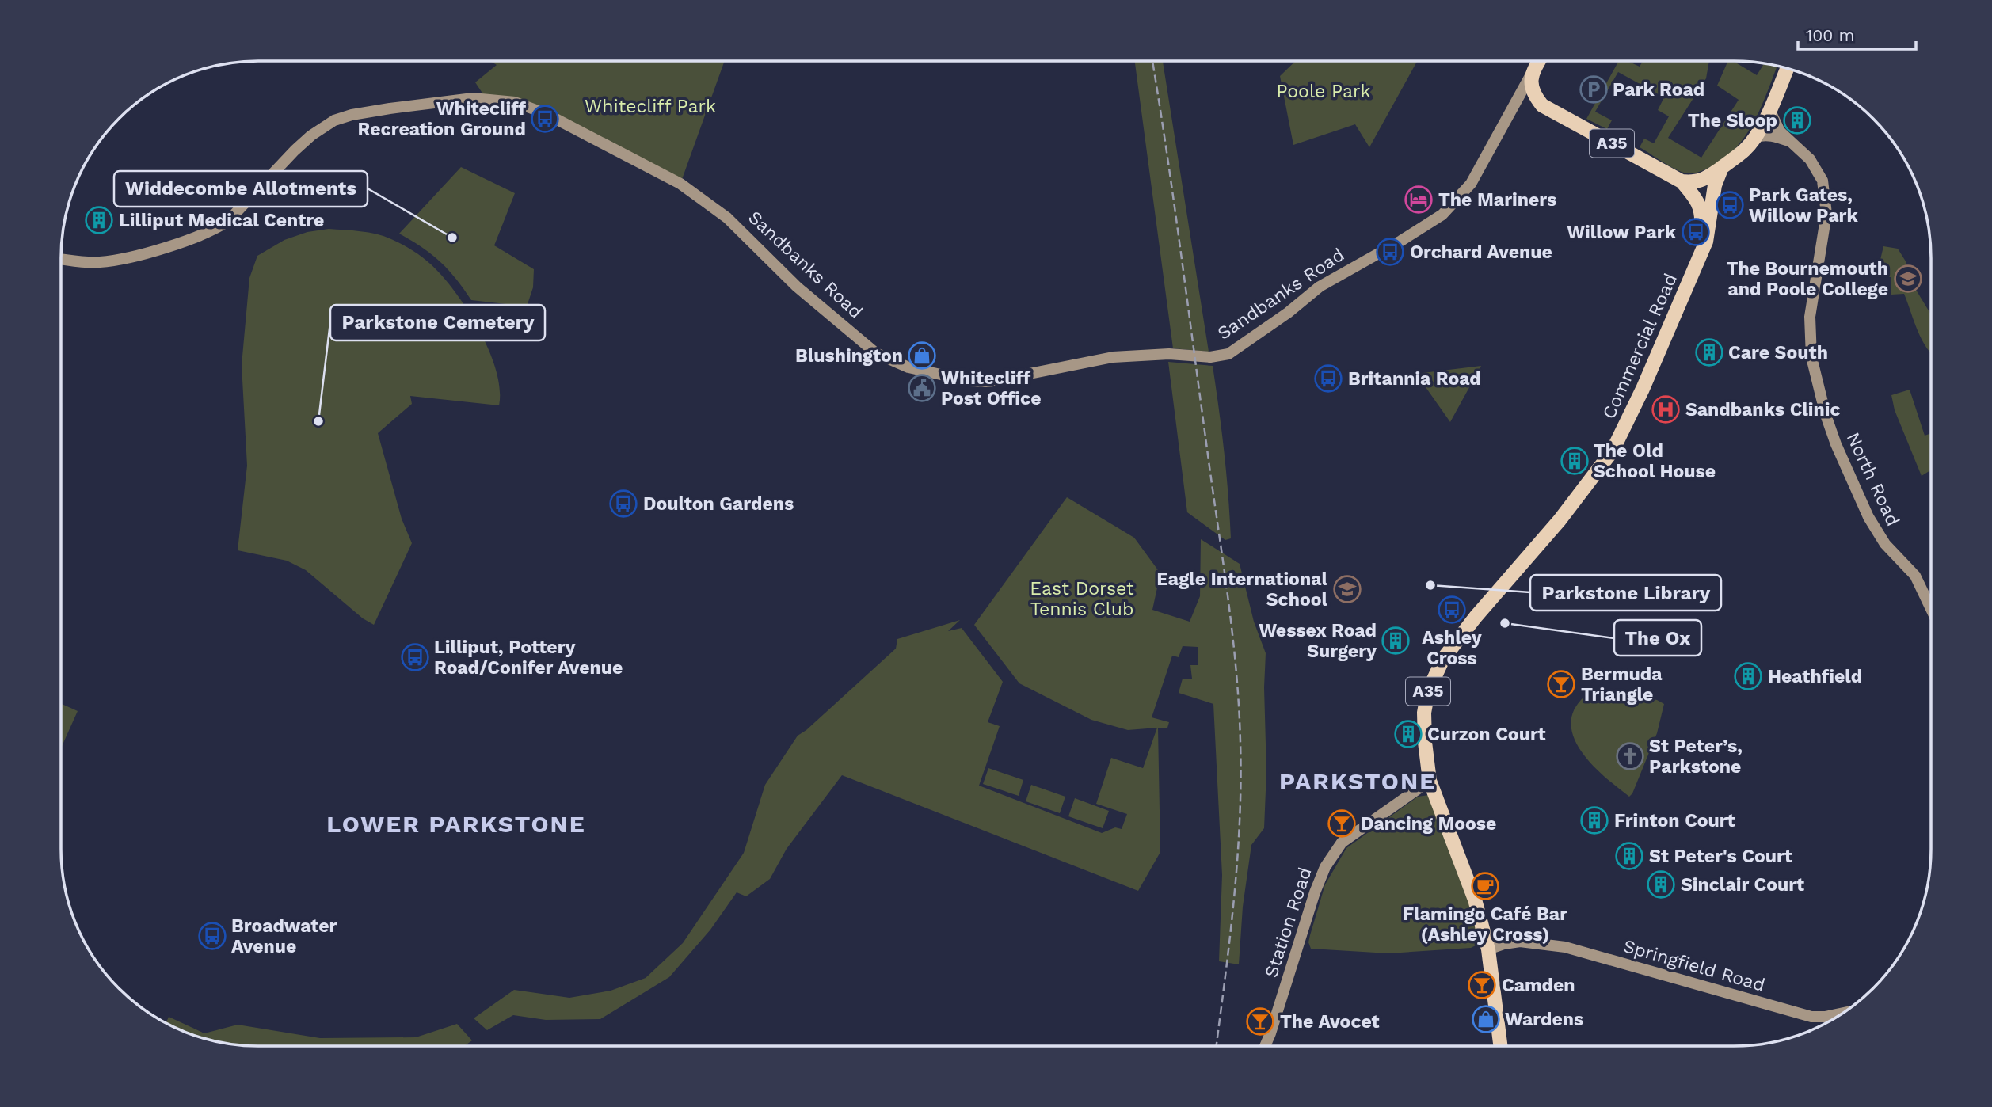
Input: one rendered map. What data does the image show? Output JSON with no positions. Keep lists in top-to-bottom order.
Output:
{
  "streets": {
    "highway": ["A35", "Sandbanks Road", "Commercial Road"],
    "main road": ["North Road", "Station Road", "Springfield Road"]
  },
  "crossings": [
    ["A35", "Sandbanks Road"],
    ["A35", "Commercial Road"],
    ["A35", "Springfield Road"],
    ["Commercial Road", "Station Road"],
    ["Commercial Road", "Springfield Road"]
  ],
  "districts": ["PARKSTONE", "LOWER PARKSTONE"],
  "parks": ["Poole Park", "Whitecliff Park", "East Dorset Tennis Club"],
  "places": {
    "parking": ["Park Road"],
    "bus stop": [
      "Whitecliff Recreation Ground",
      "Park Gates, Willow Park",
      "Willow Park",
      "Orchard Avenue",
      "Britannia Road",
      "Doulton Gardens",
      "Ashley Cross",
      "Lilliput, Pottery Road/Conifer Avenue",
      "Broadwater Avenue"
    ],
    "building": [
      "The Sloop",
      "Lilliput Medical Centre",
      "Care South",
      "The Old School House",
      "Wessex Road Surgery",
      "Heathfield",
      "Curzon Court",
      "Frinton Court",
      "St Peter's Court",
      "Sinclair Court"
    ],
    "hotel": ["The Mariners"],
    "other": [
      "Widdecombe Allotments",
      "Parkstone Cemetery",
      "Parkstone Library",
      "The Ox"
    ],
    "school or university": ["The Bournemouth and Poole College", "Eagle International School"],
    "shop": ["Blushington", "Wardens"],
    "public building": ["Whitecliff Post Office"],
    "hospital": ["Sandbanks Clinic"],
    "bar": [
      "Bermuda Triangle",
      "Dancing Moose",
      "Camden",
      "The Avocet"
    ],
    "church": ["St Peter’s, Parkstone"],
    "cafe": ["Flamingo Café Bar (Ashley Cross)"]
  },
  "scale_bar": "100 m"
}
